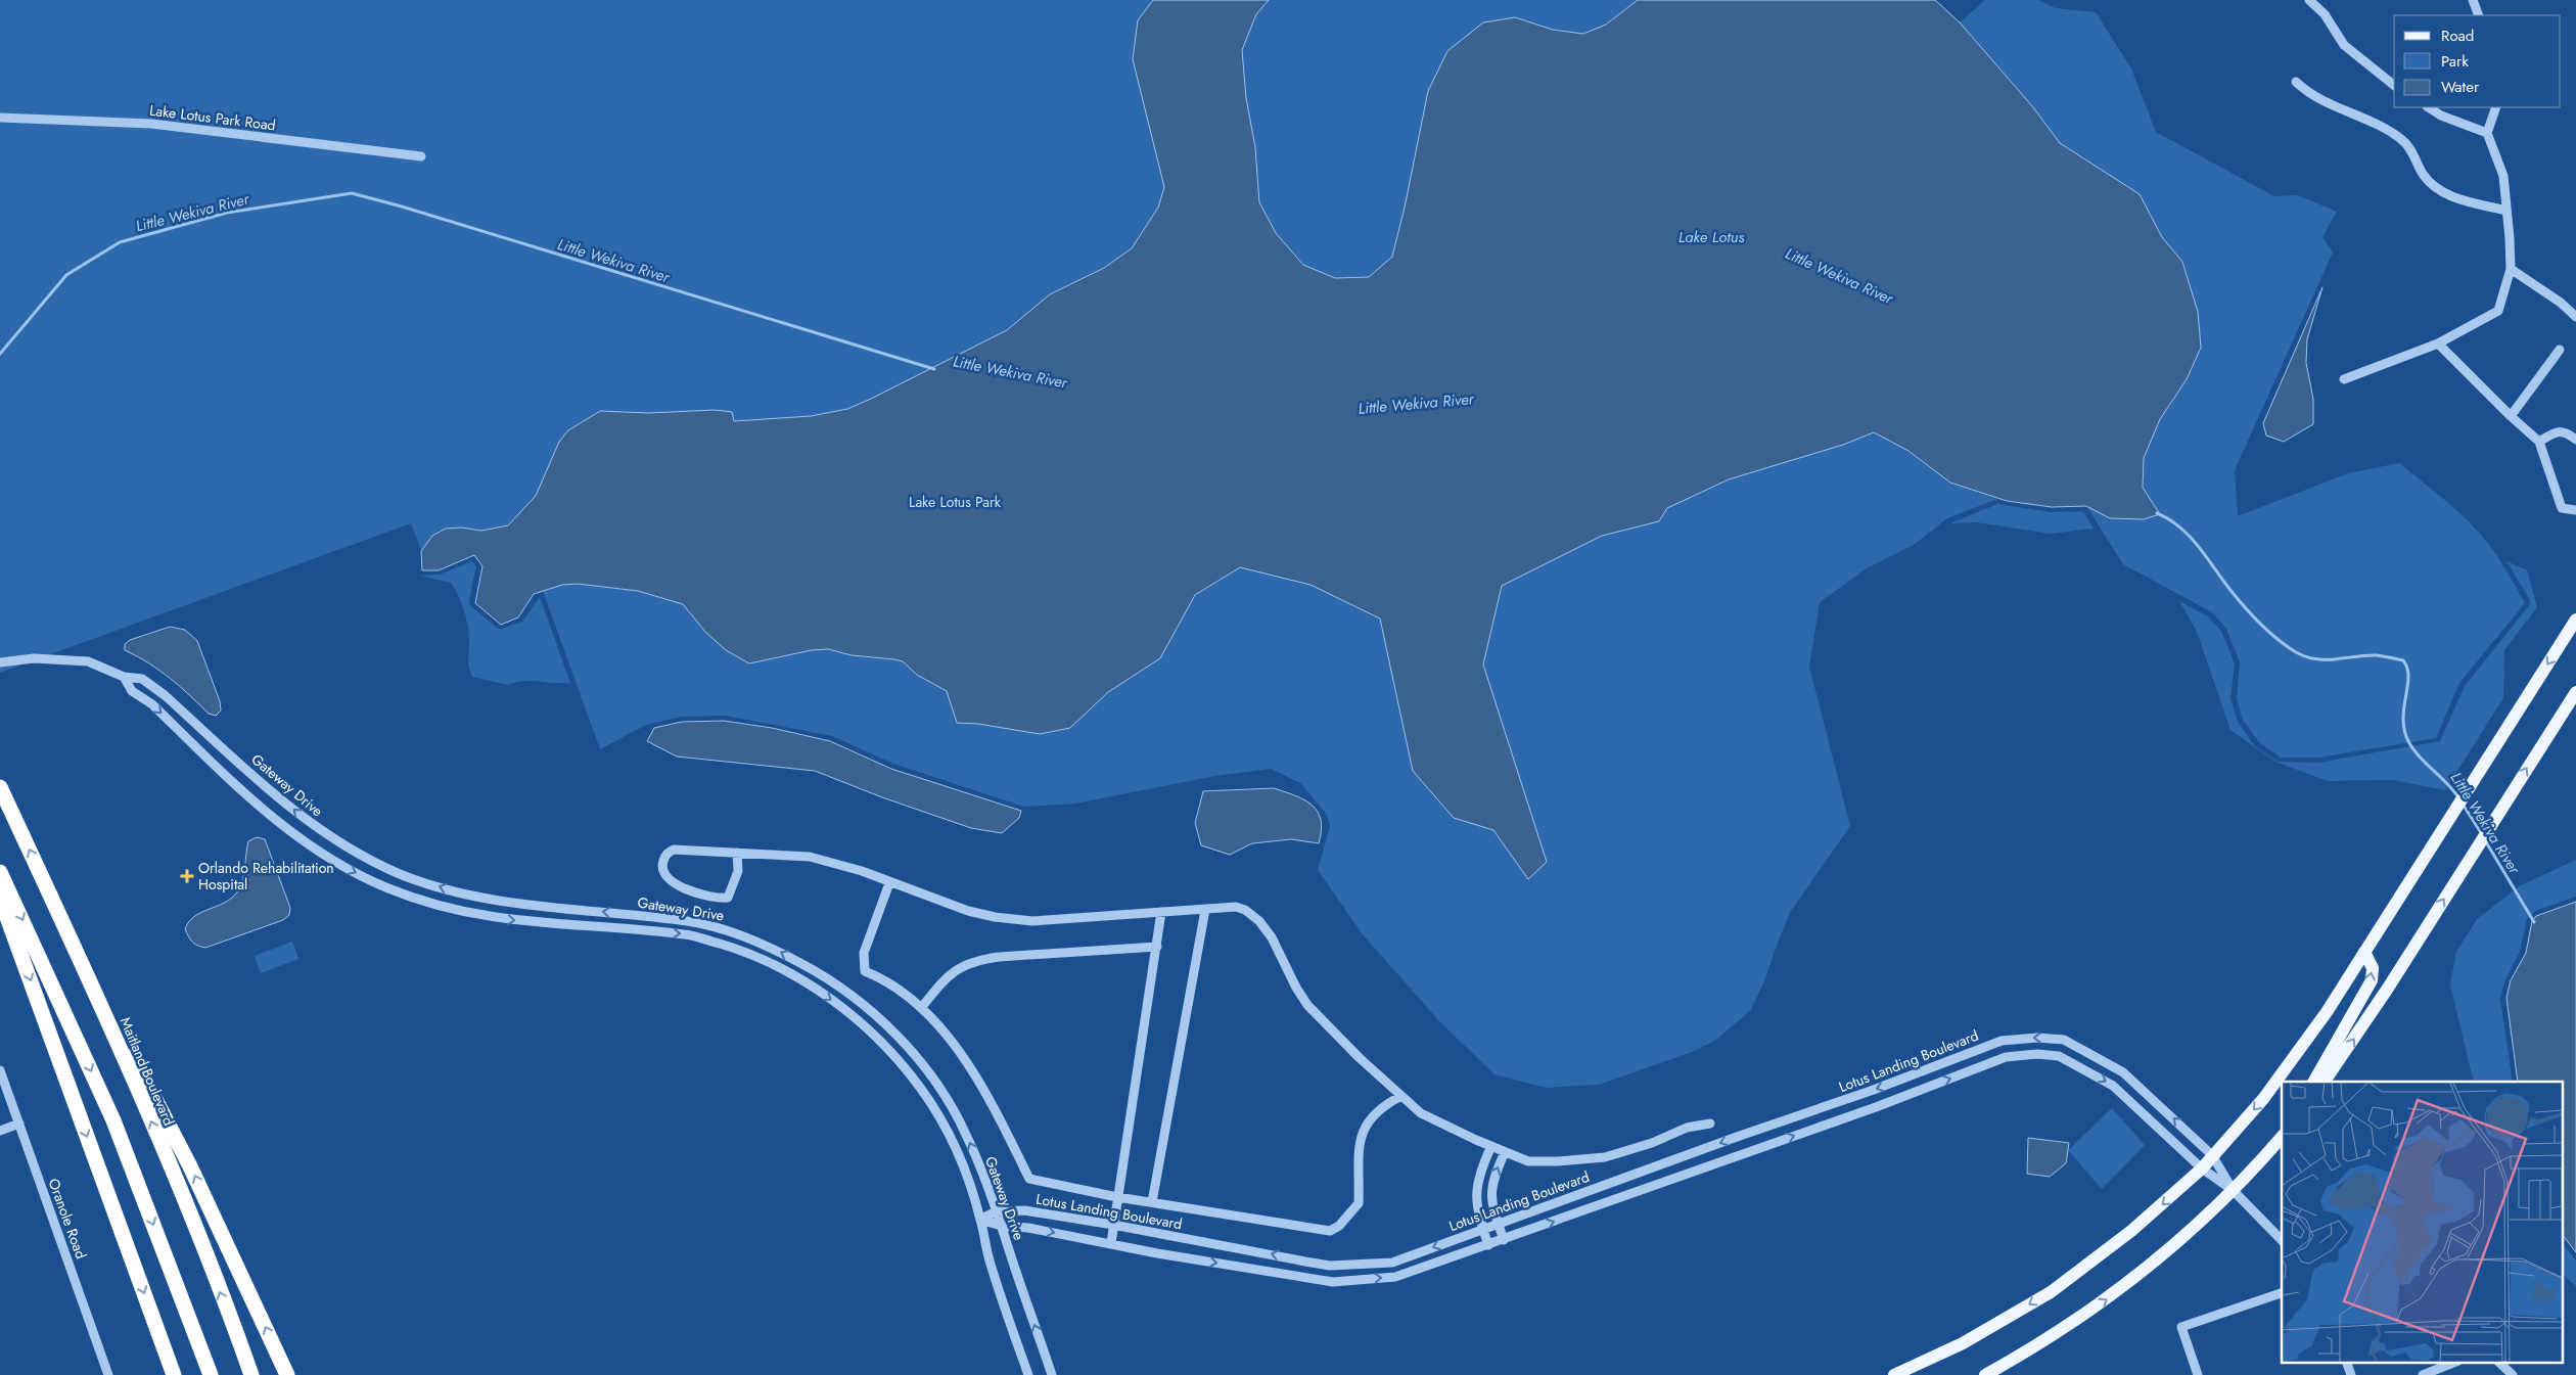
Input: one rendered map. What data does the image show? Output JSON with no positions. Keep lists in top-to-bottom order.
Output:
{
  "streets": {
    "highway": ["Maitland Boulevard"],
    "street": [
      "Lake Lotus Park Road",
      "Gateway Drive",
      "Lotus Landing Boulevard",
      "Oranole Road"
    ]
  },
  "crossings": [
    ["Gateway Drive", "Lotus Landing Boulevard"]
  ],
  "water": ["Little Wekiva River", "Lake Lotus"],
  "parks": ["Lake Lotus Park"],
  "places": {
    "health": ["Orlando Rehabilitation Hospital"]
  },
  "legend": ["Road", "Park", "Water"]
}
